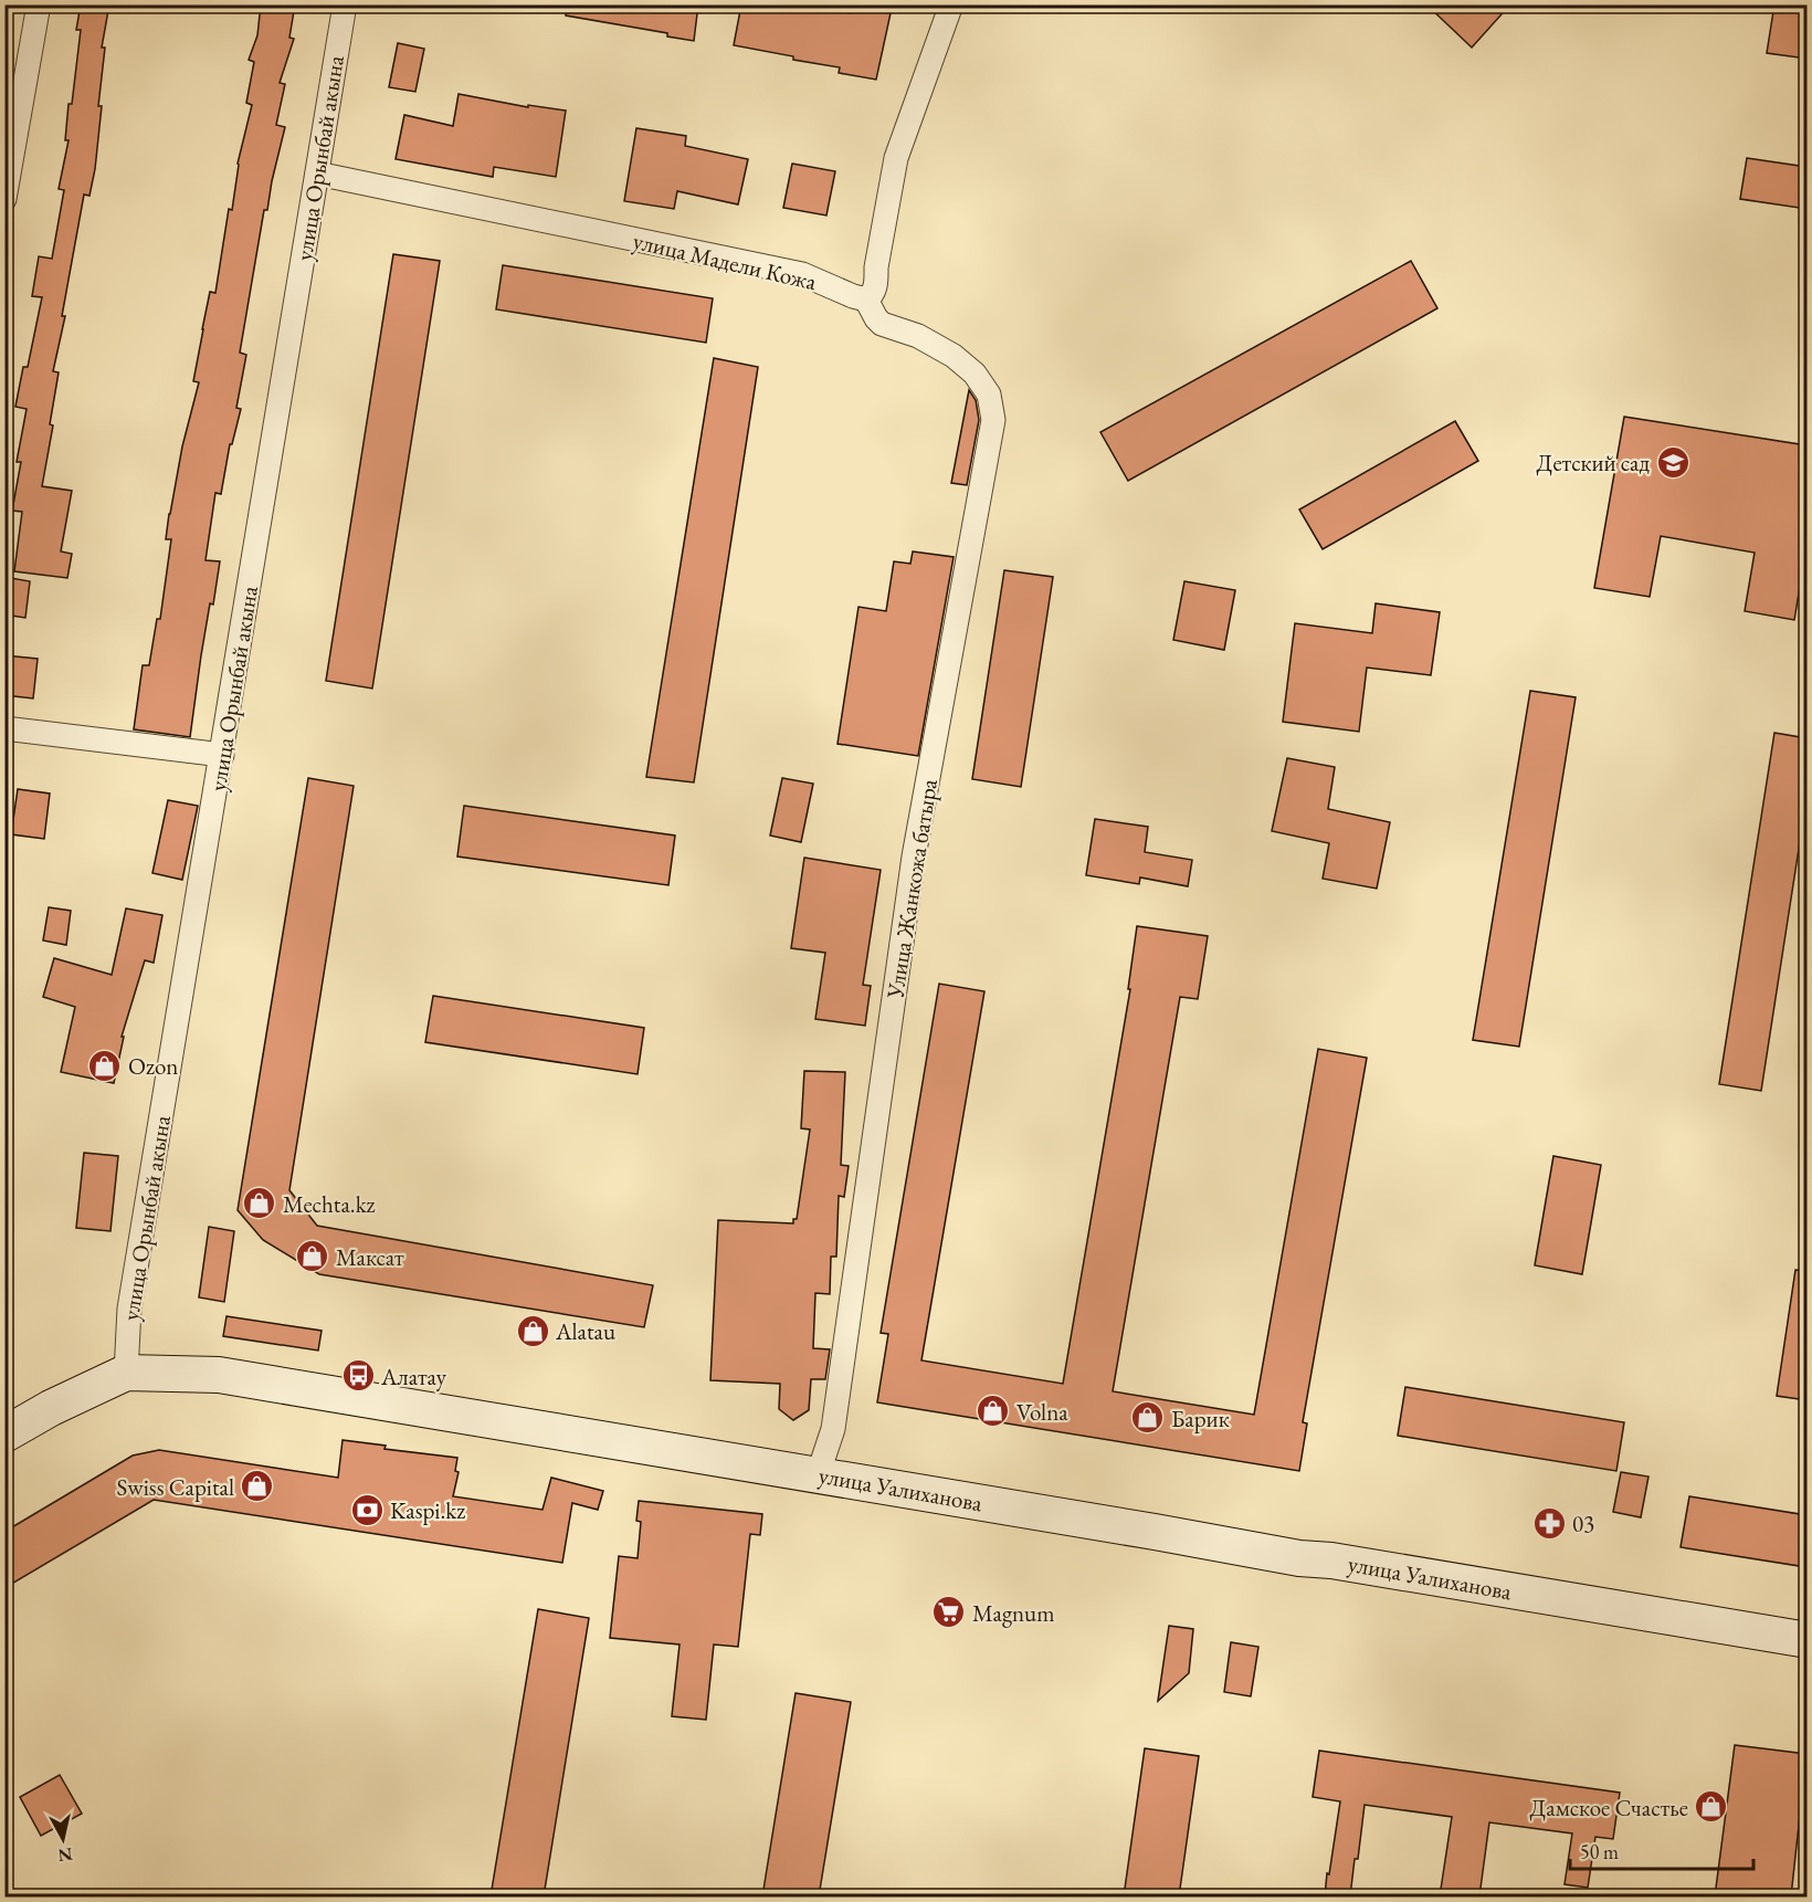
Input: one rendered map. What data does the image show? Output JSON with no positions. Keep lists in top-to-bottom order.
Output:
{
  "streets": {
    "main road": ["улица Уалиханова"],
    "street": ["улица Орынбай акына", "улица Мадели Кожа", "Улица Жанкожа батыра"]
  },
  "crossings": [
    ["улица Орынбай акына", "улица Мадели Кожа"],
    ["улица Орынбай акына", "улица Уалиханова"],
    ["улица Мадели Кожа", "Улица Жанкожа батыра"],
    ["Улица Жанкожа батыра", "улица Уалиханова"]
  ],
  "places": {
    "school or university": ["Детский сад"],
    "shop": [
      "Ozon",
      "Mechta.kz",
      "Максат",
      "Alatau",
      "Volna",
      "Барик",
      "Swiss Capital",
      "Дамское Счастье"
    ],
    "bus stop": ["Алатау"],
    "bank": ["Kaspi.kz"],
    "pharmacy": ["03"],
    "supermarket": ["Magnum"]
  },
  "scale_bar": "50 m",
  "north": "bottom"
}
